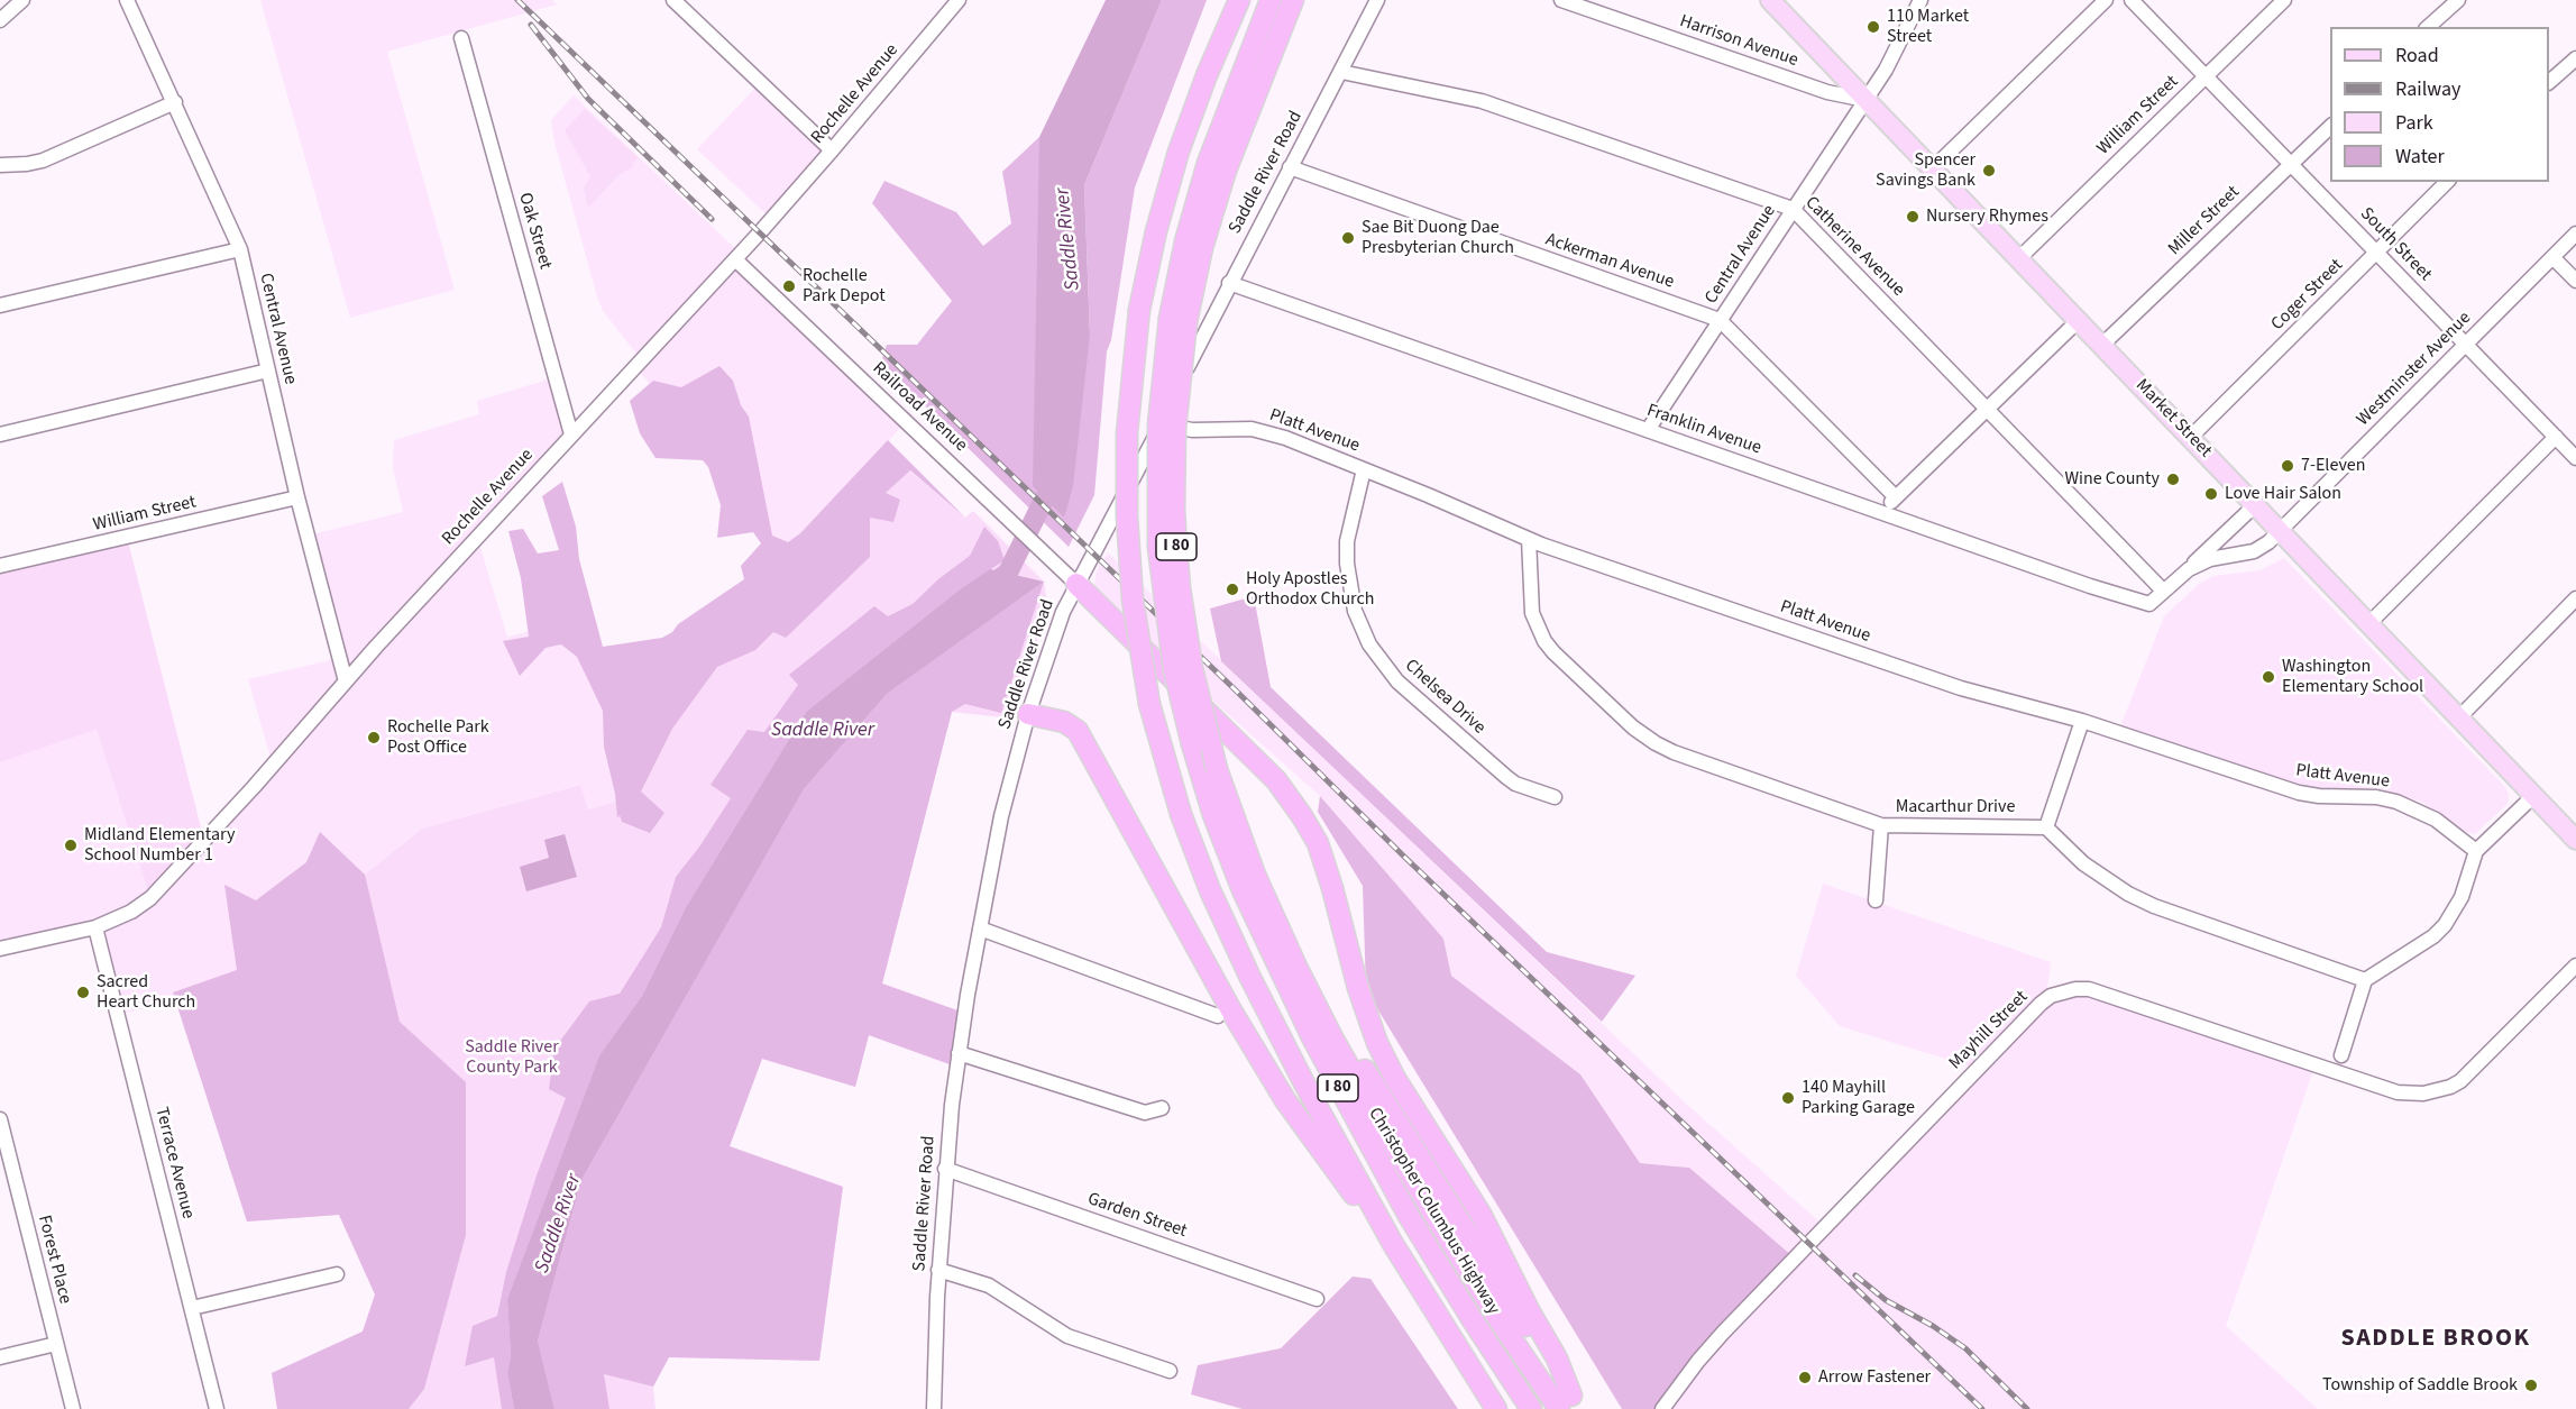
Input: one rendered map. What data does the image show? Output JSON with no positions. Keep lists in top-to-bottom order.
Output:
{
  "streets": {
    "highway": ["I 80", "Christopher Columbus Highway"],
    "main road": ["Market Street"],
    "street": [
      "Harrison Avenue",
      "Rochelle Avenue",
      "William Street",
      "Saddle River Road",
      "Miller Street",
      "Oak Street",
      "South Street",
      "Catherine Avenue",
      "Central Avenue",
      "Ackerman Avenue",
      "Coger Street",
      "Westminster Avenue",
      "Railroad Avenue",
      "Franklin Avenue",
      "Platt Avenue",
      "Chelsea Drive",
      "Macarthur Drive",
      "Mayhill Street",
      "Terrace Avenue",
      "Garden Street",
      "Forest Place"
    ]
  },
  "crossings": [
    ["Harrison Avenue", "Central Avenue"],
    ["Harrison Avenue", "Market Street"],
    ["Rochelle Avenue", "Oak Street"],
    ["Rochelle Avenue", "Central Avenue"],
    ["Rochelle Avenue", "Railroad Avenue"],
    ["Rochelle Avenue", "Terrace Avenue"],
    ["William Street", "South Street"],
    ["William Street", "Central Avenue"],
    ["William Street", "Market Street"],
    ["Saddle River Road", "Catherine Avenue"],
    ["Saddle River Road", "Ackerman Avenue"],
    ["Saddle River Road", "Railroad Avenue"],
    ["Saddle River Road", "Franklin Avenue"],
    ["Saddle River Road", "Platt Avenue"],
    ["Saddle River Road", "Garden Street"],
    ["Miller Street", "South Street"],
    ["Miller Street", "Market Street"],
    ["South Street", "Coger Street"],
    ["South Street", "Westminster Avenue"],
    ["Catherine Avenue", "Central Avenue"],
    ["Catherine Avenue", "Franklin Avenue"],
    ["Central Avenue", "Ackerman Avenue"],
    ["Central Avenue", "Market Street"],
    ["Central Avenue", "Franklin Avenue"],
    ["Coger Street", "Market Street"],
    ["Westminster Avenue", "Market Street"],
    ["Platt Avenue", "Chelsea Drive"],
    ["Platt Avenue", "Macarthur Drive"]
  ],
  "districts": ["SADDLE BROOK"],
  "water": ["Saddle River"],
  "parks": ["Saddle River County Park"],
  "places": [
    "110 Market Street",
    "Spencer Savings Bank",
    "Nursery Rhymes",
    "Sae Bit Duong Dae Presbyterian Church",
    "Rochelle Park Depot",
    "7-Eleven",
    "Wine County",
    "Love Hair Salon",
    "Holy Apostles Orthodox Church",
    "Washington Elementary School",
    "Rochelle Park Post Office",
    "Midland Elementary School Number 1",
    "Sacred Heart Church",
    "140 Mayhill Parking Garage",
    "Arrow Fastener",
    "Township of Saddle Brook"
  ],
  "legend": [
    "Road",
    "Railway",
    "Park",
    "Water"
  ]
}
